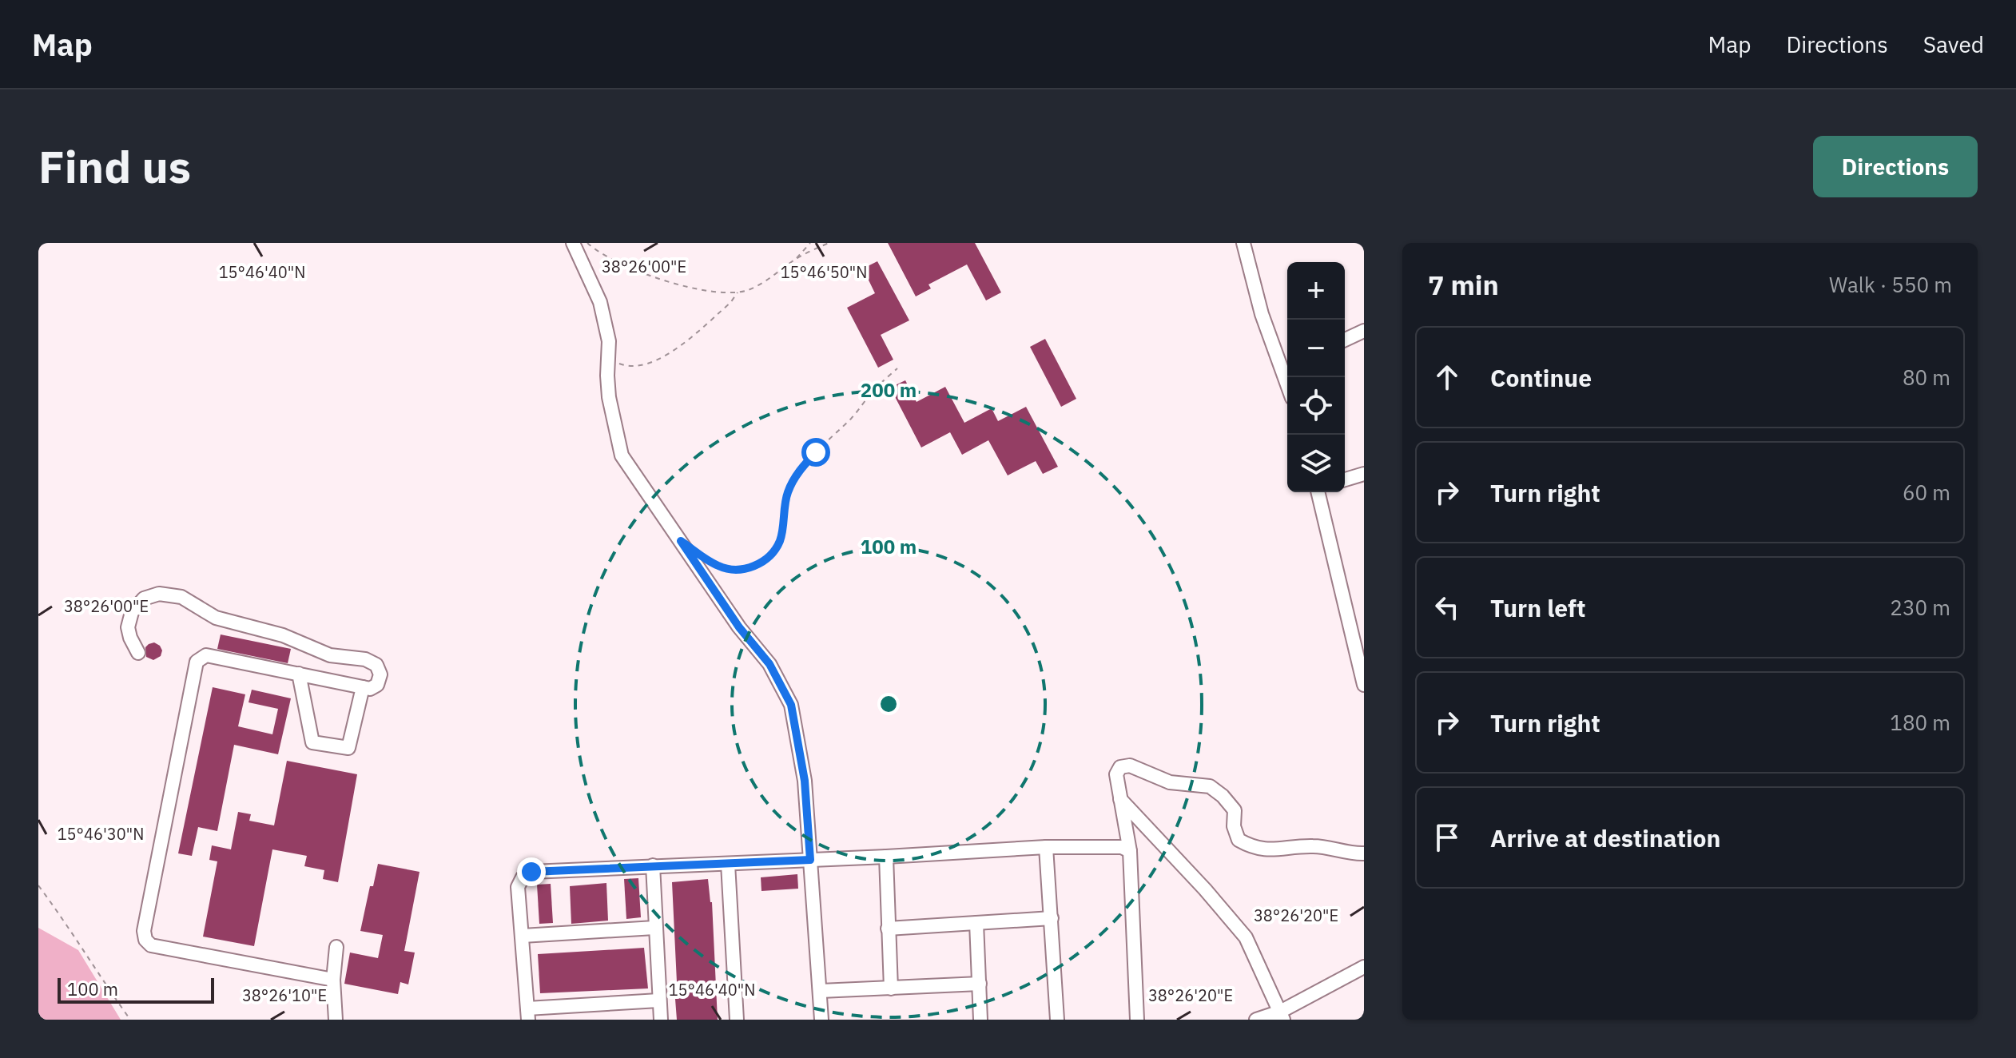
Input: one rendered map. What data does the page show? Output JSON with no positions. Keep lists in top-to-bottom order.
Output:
{
  "scale_bar": "100 m",
  "page": {
    "header": "Map",
    "nav": ["Map", "Directions", "Saved"],
    "buttons": "Directions",
    "title": "Find us",
    "heading": ["7 min", "Walk · 550 m"],
    "map_buttons": ["+", "−"],
    "list": [
      ["Continue", "80 m"],
      ["Turn right", "60 m"],
      ["Turn left", "230 m"],
      ["Turn right", "180 m"],
      "Arrive at destination"
    ],
    "scale": "100 m"
  },
  "coordinates": [
    "38°26'00\"E",
    "15°46'40\"N",
    "15°46'50\"N",
    "15°46'30\"N",
    "38°26'20\"E",
    "38°26'10\"E"
  ],
  "rings": ["200 m", "100 m"]
}
